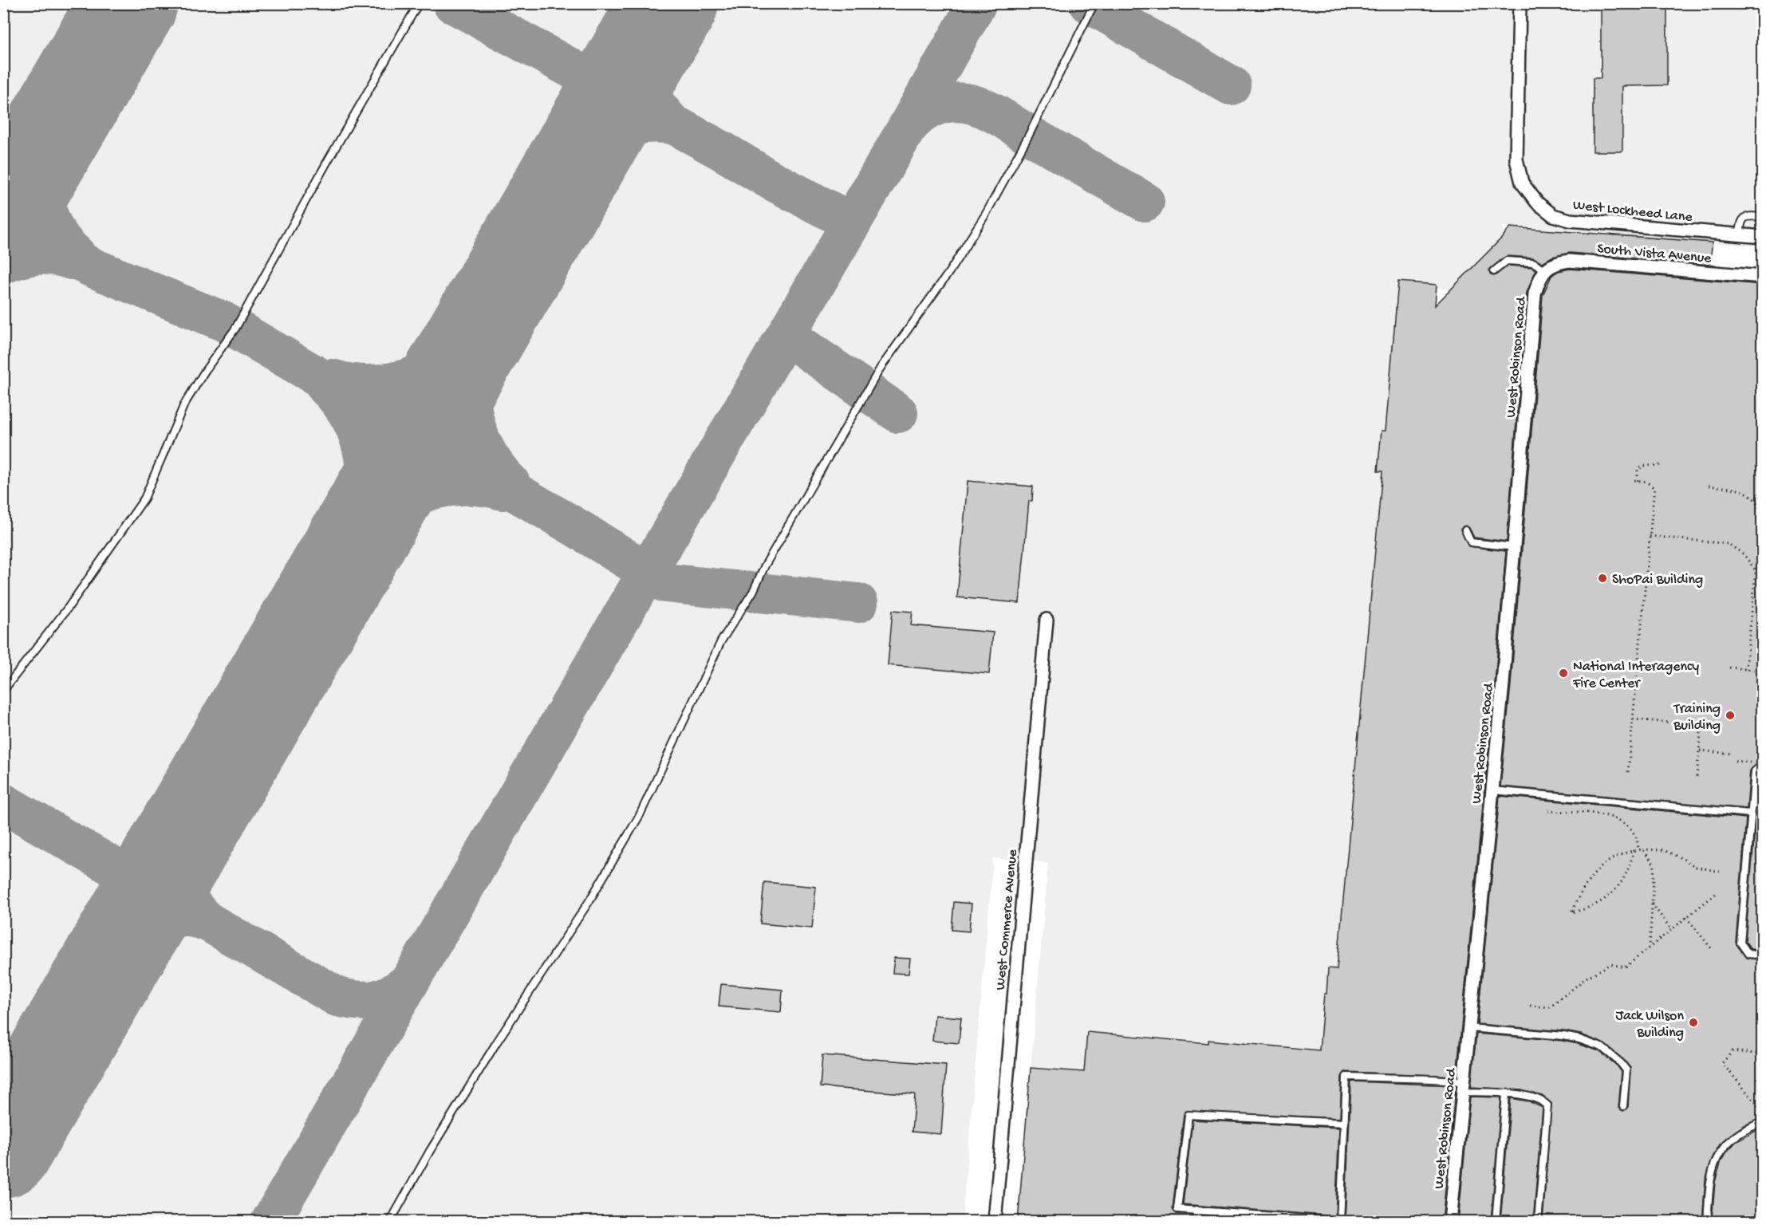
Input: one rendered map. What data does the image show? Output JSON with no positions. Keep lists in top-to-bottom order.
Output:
{
  "streets": {
    "street": [
      "West Lockheed Lane",
      "South Vista Avenue",
      "West Robinson Road",
      "West Commerce Avenue"
    ]
  },
  "crossings": [
    ["South Vista Avenue", "West Robinson Road"]
  ],
  "places": [
    "ShoPai Building",
    "National Interagency Fire Center",
    "Training Building",
    "Jack Wilson Building"
  ]
}
